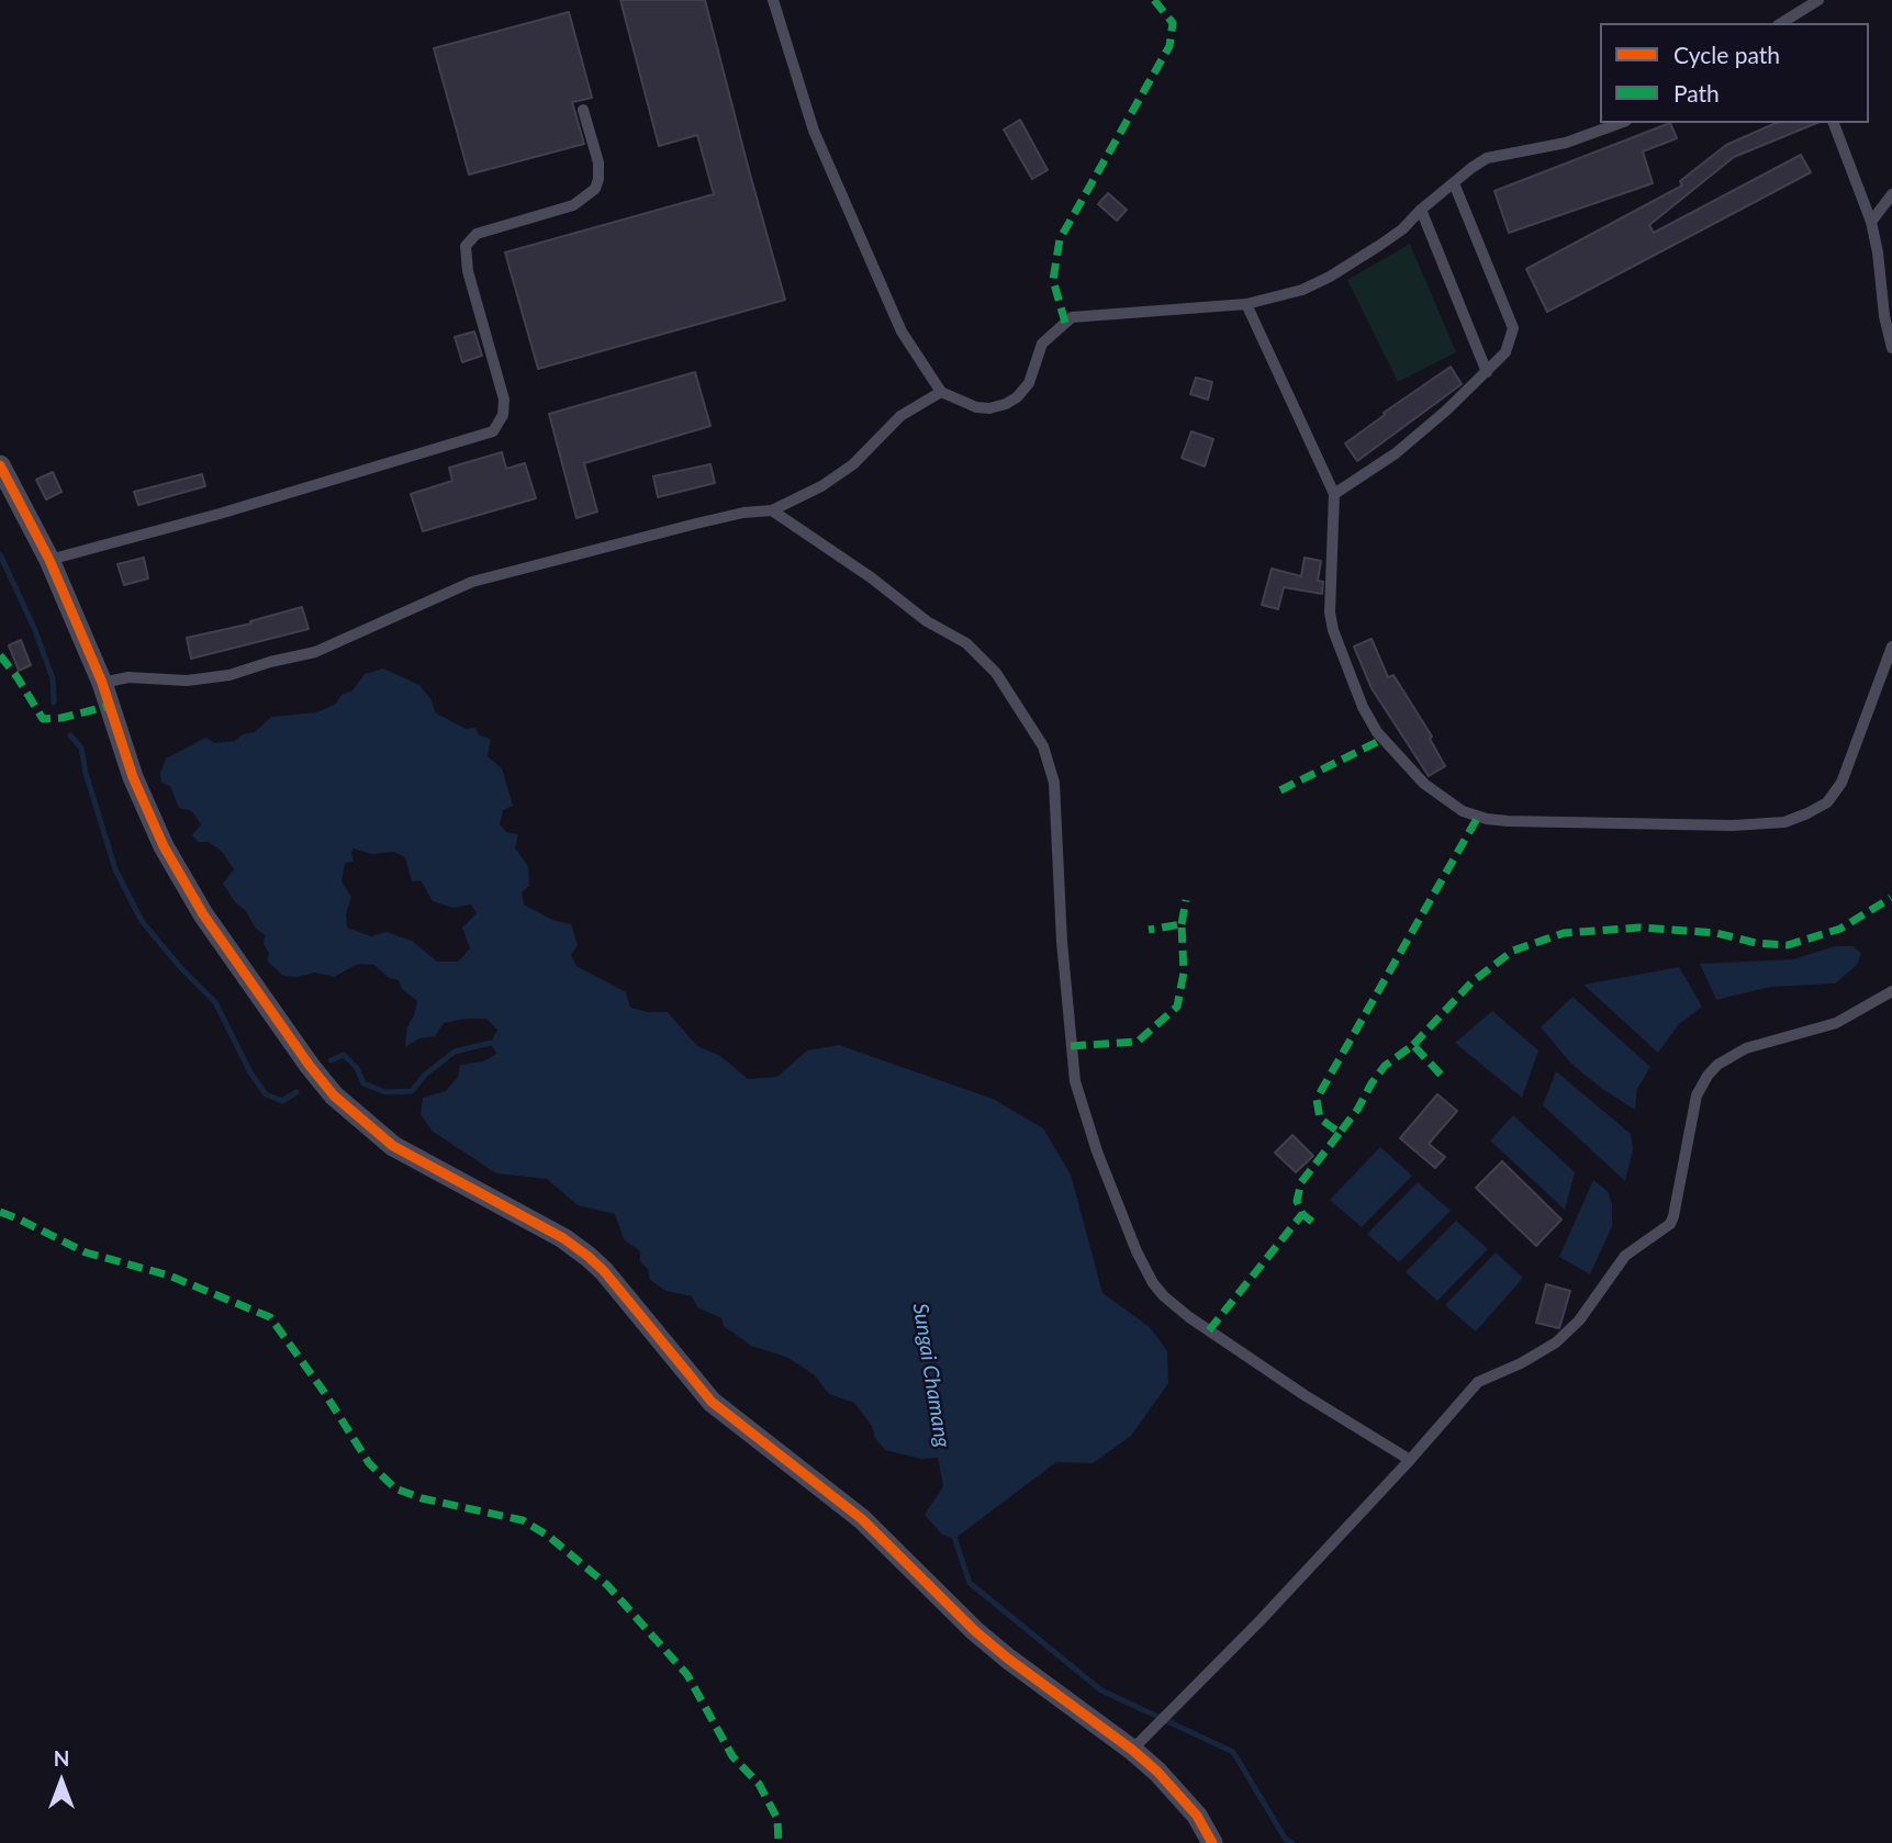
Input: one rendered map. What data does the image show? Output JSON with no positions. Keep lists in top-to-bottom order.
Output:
{
  "water": ["Sungai Chamang"],
  "legend": ["Cycle path", "Path"],
  "north": "top"
}
